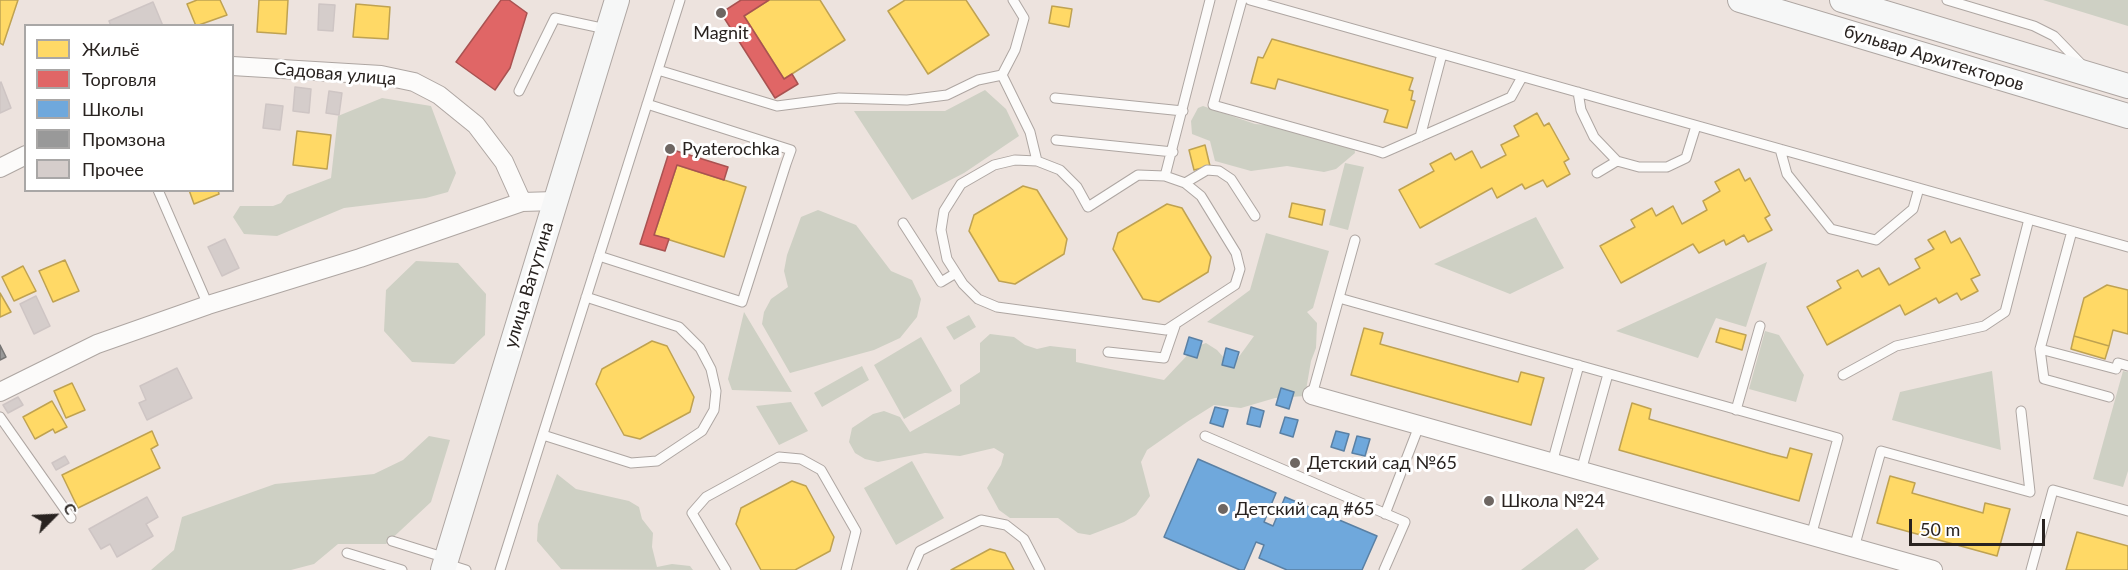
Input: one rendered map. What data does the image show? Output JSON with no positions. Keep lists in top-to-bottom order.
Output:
{
  "streets": {
    "main road": ["бульвар Архитекторов", "улица Ватутина"],
    "street": ["Садовая улица"]
  },
  "places": [
    "Magnit",
    "Pyaterochka",
    "Детский сад №65",
    "Школа №24",
    "Детский сад #65"
  ],
  "legend": [
    "Жильё",
    "Торговля",
    "Школы",
    "Промзона",
    "Прочее"
  ],
  "scale_bar": "50 m",
  "north": "top right"
}
